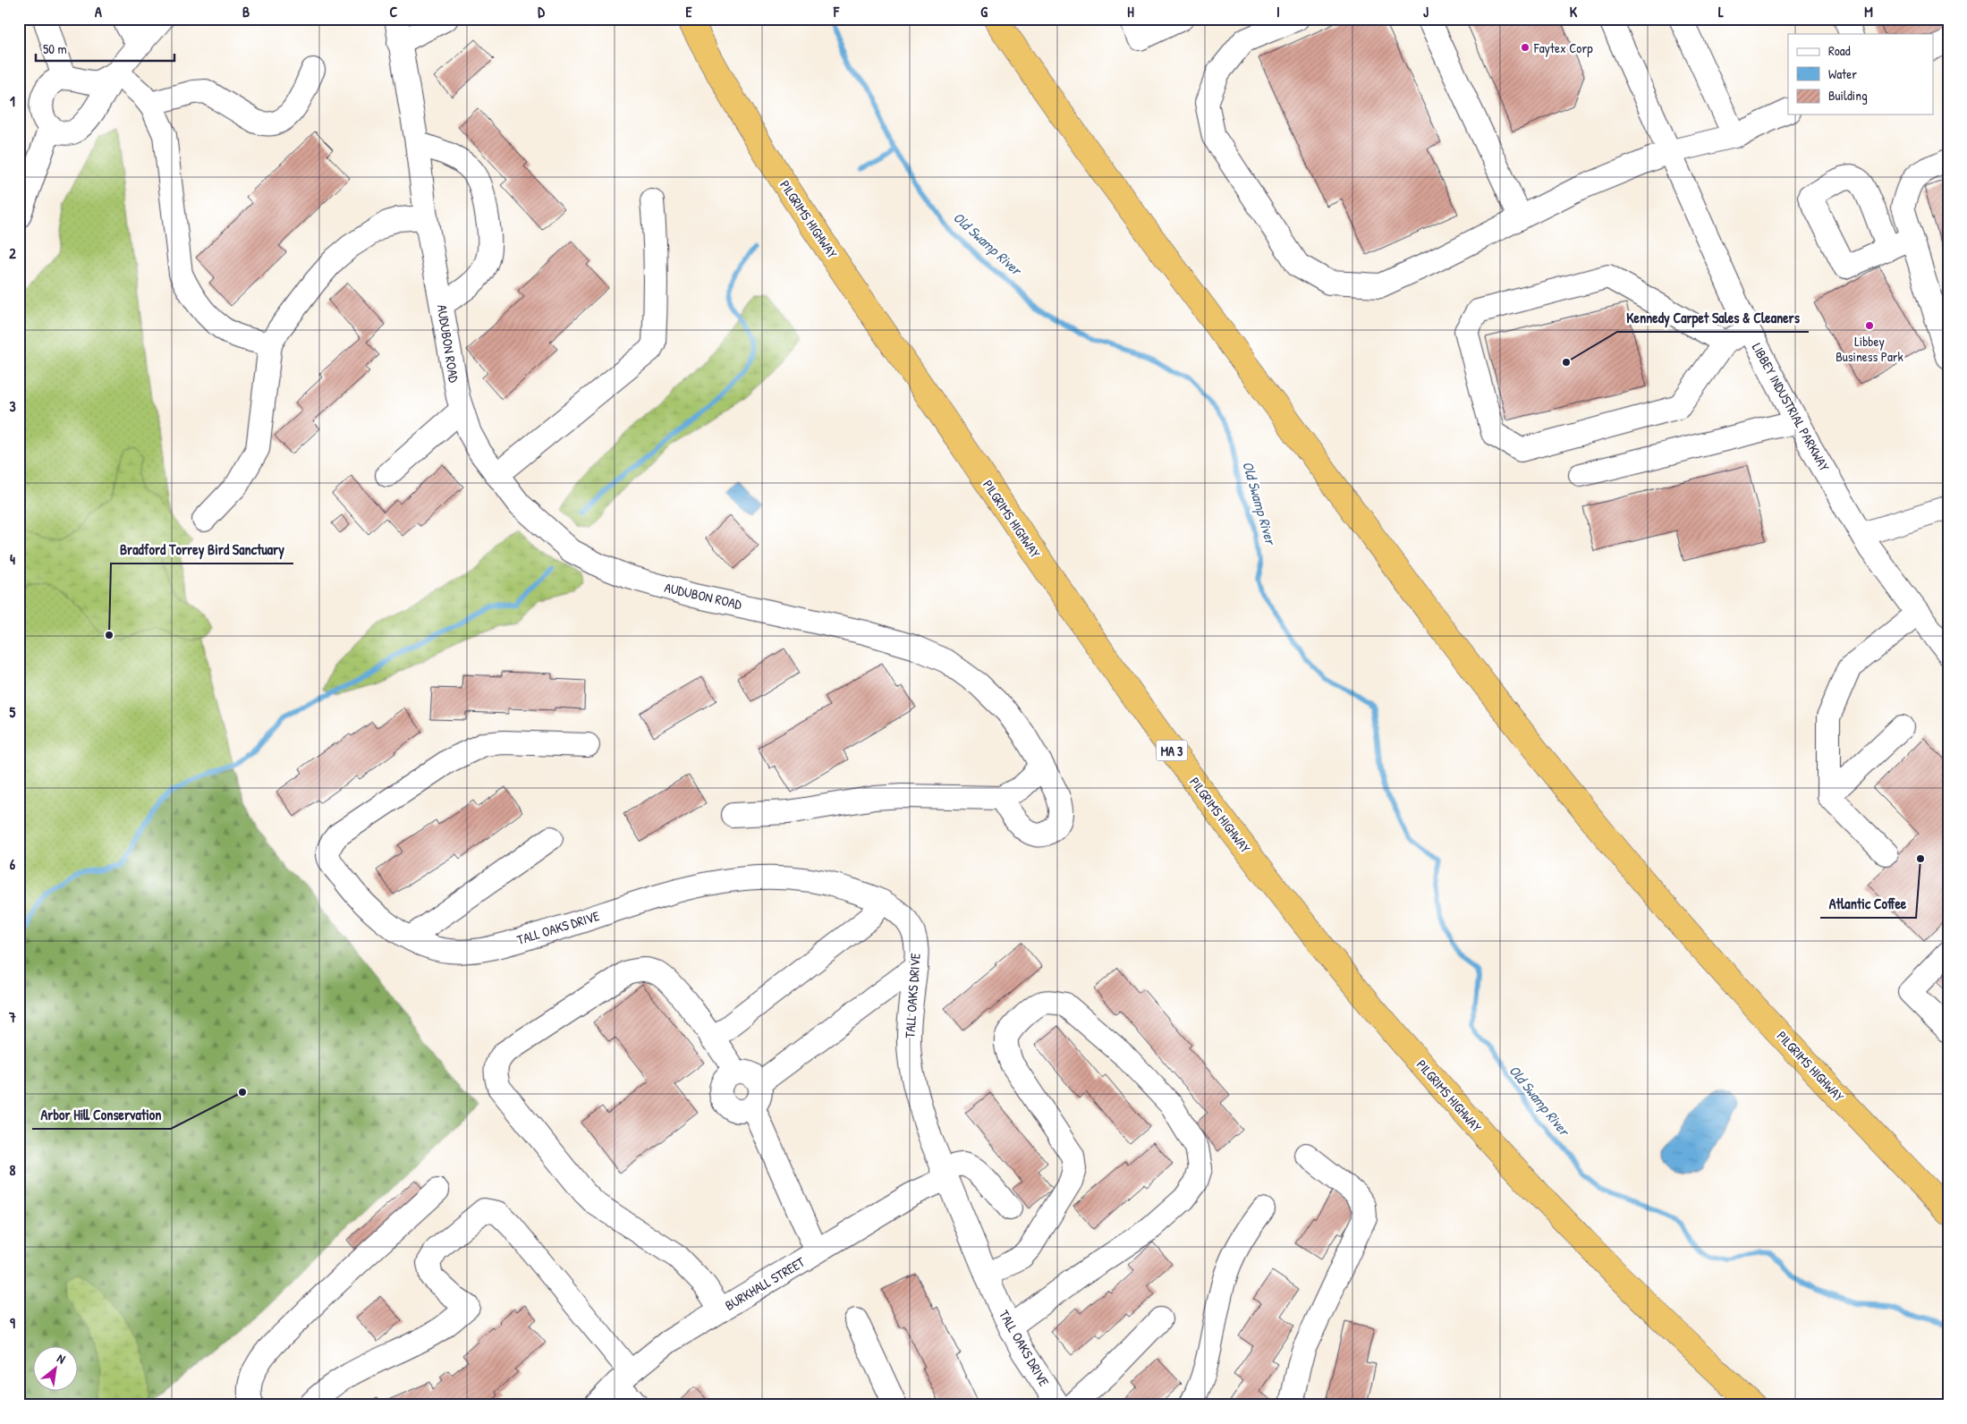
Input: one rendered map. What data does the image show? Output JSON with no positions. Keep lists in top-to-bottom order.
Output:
{
  "streets": {
    "highway": ["PILGRIMS HIGHWAY", "MA 3"],
    "street": [
      "AUDUBON ROAD",
      "LIBBEY INDUSTRIAL PARKWAY",
      "TALL OAKS DRIVE",
      "BURKHALL STREET"
    ]
  },
  "crossings": [
    ["TALL OAKS DRIVE", "BURKHALL STREET"]
  ],
  "water": ["Old Swamp River"],
  "places": [
    "Faytex Corp",
    "Libbey Business Park",
    "Kennedy Carpet Sales & Cleaners",
    "Bradford Torrey Bird Sanctuary",
    "Atlantic Coffee",
    "Arbor Hill Conservation"
  ],
  "legend": ["Road", "Water", "Building"],
  "scale_bar": "50 m",
  "north": "top right",
  "grid": {
    "columns": [
      "A",
      "B",
      "C",
      "D",
      "E",
      "F",
      "G",
      "H",
      "I",
      "J",
      "K",
      "L",
      "M"
    ],
    "rows": [
      "1",
      "2",
      "3",
      "4",
      "5",
      "6",
      "7",
      "8",
      "9"
    ]
  }
}
